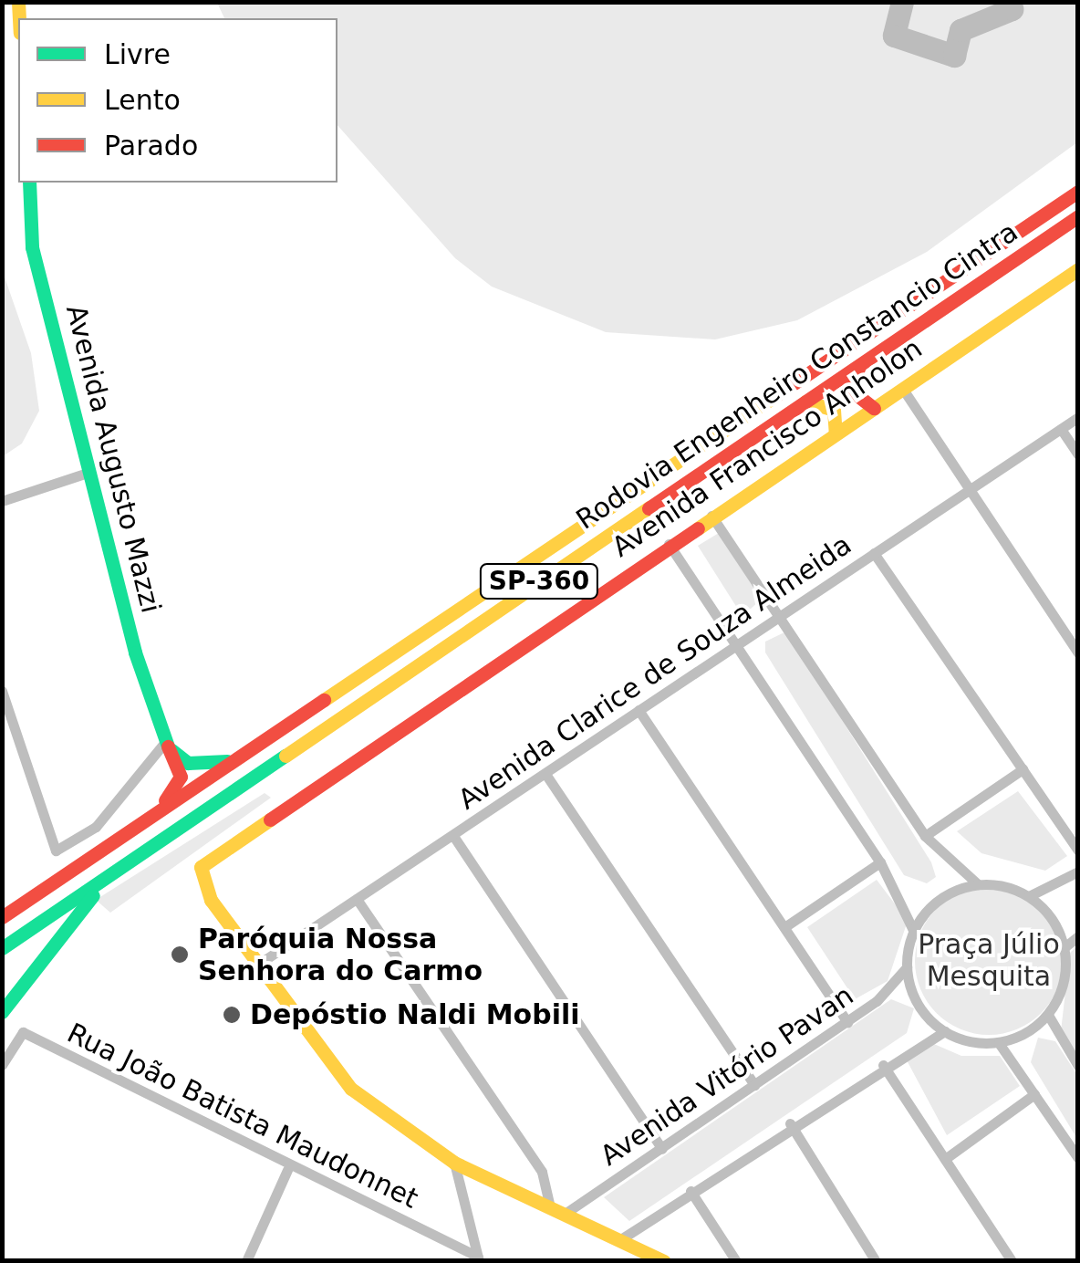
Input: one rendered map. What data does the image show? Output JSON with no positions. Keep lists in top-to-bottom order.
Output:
{
  "streets": {
    "main road": [
      "Rodovia Engenheiro Constancio Cintra",
      "Avenida Francisco Anholon",
      "Avenida Augusto Mazzi",
      "SP-360"
    ],
    "street": ["Avenida Clarice de Souza Almeida", "Avenida Vitório Pavan", "Rua João Batista Maudonnet"]
  },
  "crossings": [
    ["Rodovia Engenheiro Constancio Cintra", "Avenida Augusto Mazzi"],
    ["Avenida Francisco Anholon", "Avenida Clarice de Souza Almeida"]
  ],
  "parks": ["Praça Júlio Mesquita"],
  "places": ["Paróquia Nossa Senhora do Carmo", "Depóstio Naldi Mobili"],
  "legend": ["Livre", "Lento", "Parado"]
}
